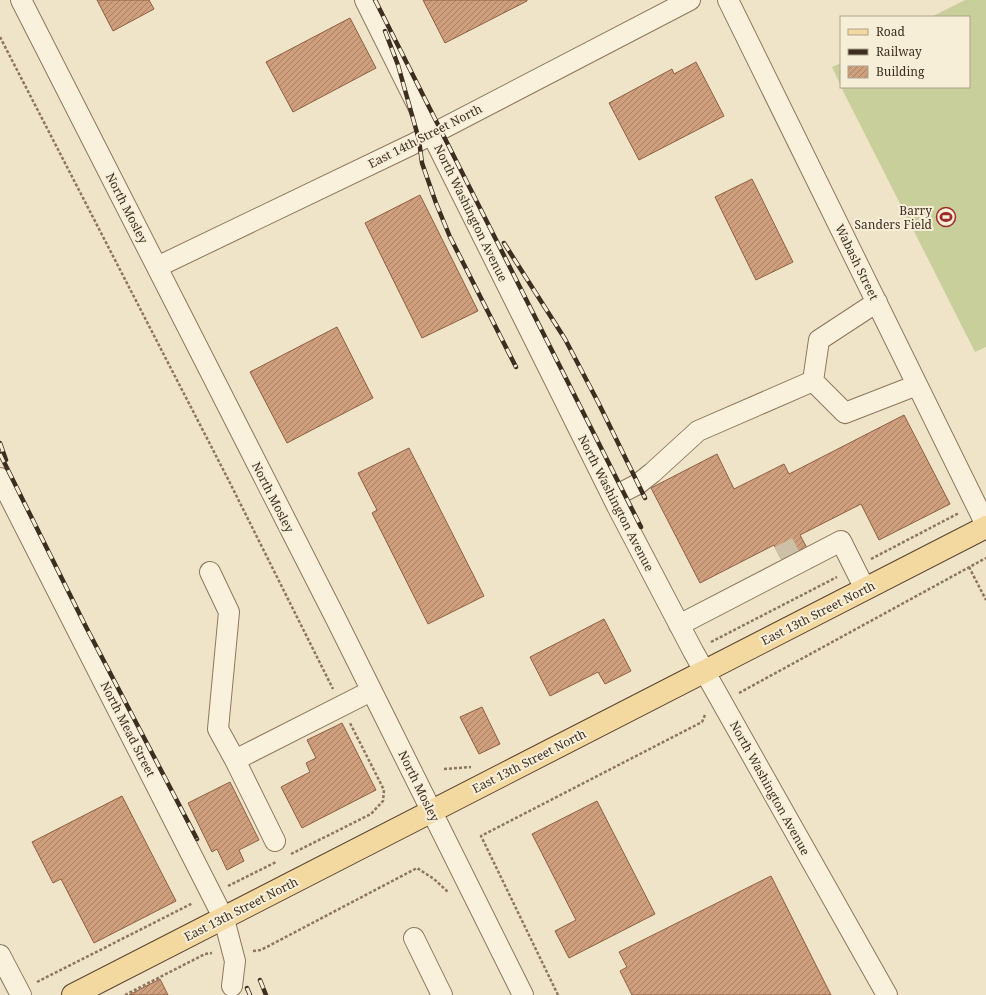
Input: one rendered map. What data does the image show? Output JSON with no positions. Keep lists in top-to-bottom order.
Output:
{
  "streets": {
    "main road": ["East 13th Street North"],
    "street": [
      "East 14th Street North",
      "North Mosley",
      "North Washington Avenue",
      "Wabash Street",
      "North Mead Street"
    ]
  },
  "crossings": [
    ["East 14th Street North", "North Mosley"],
    ["East 14th Street North", "North Washington Avenue"],
    ["North Mosley", "East 13th Street North"],
    ["North Washington Avenue", "East 13th Street North"],
    ["Wabash Street", "East 13th Street North"],
    ["East 13th Street North", "North Mead Street"]
  ],
  "places": {
    "sports": ["Barry Sanders Field"]
  },
  "legend": ["Road", "Railway", "Building"]
}
